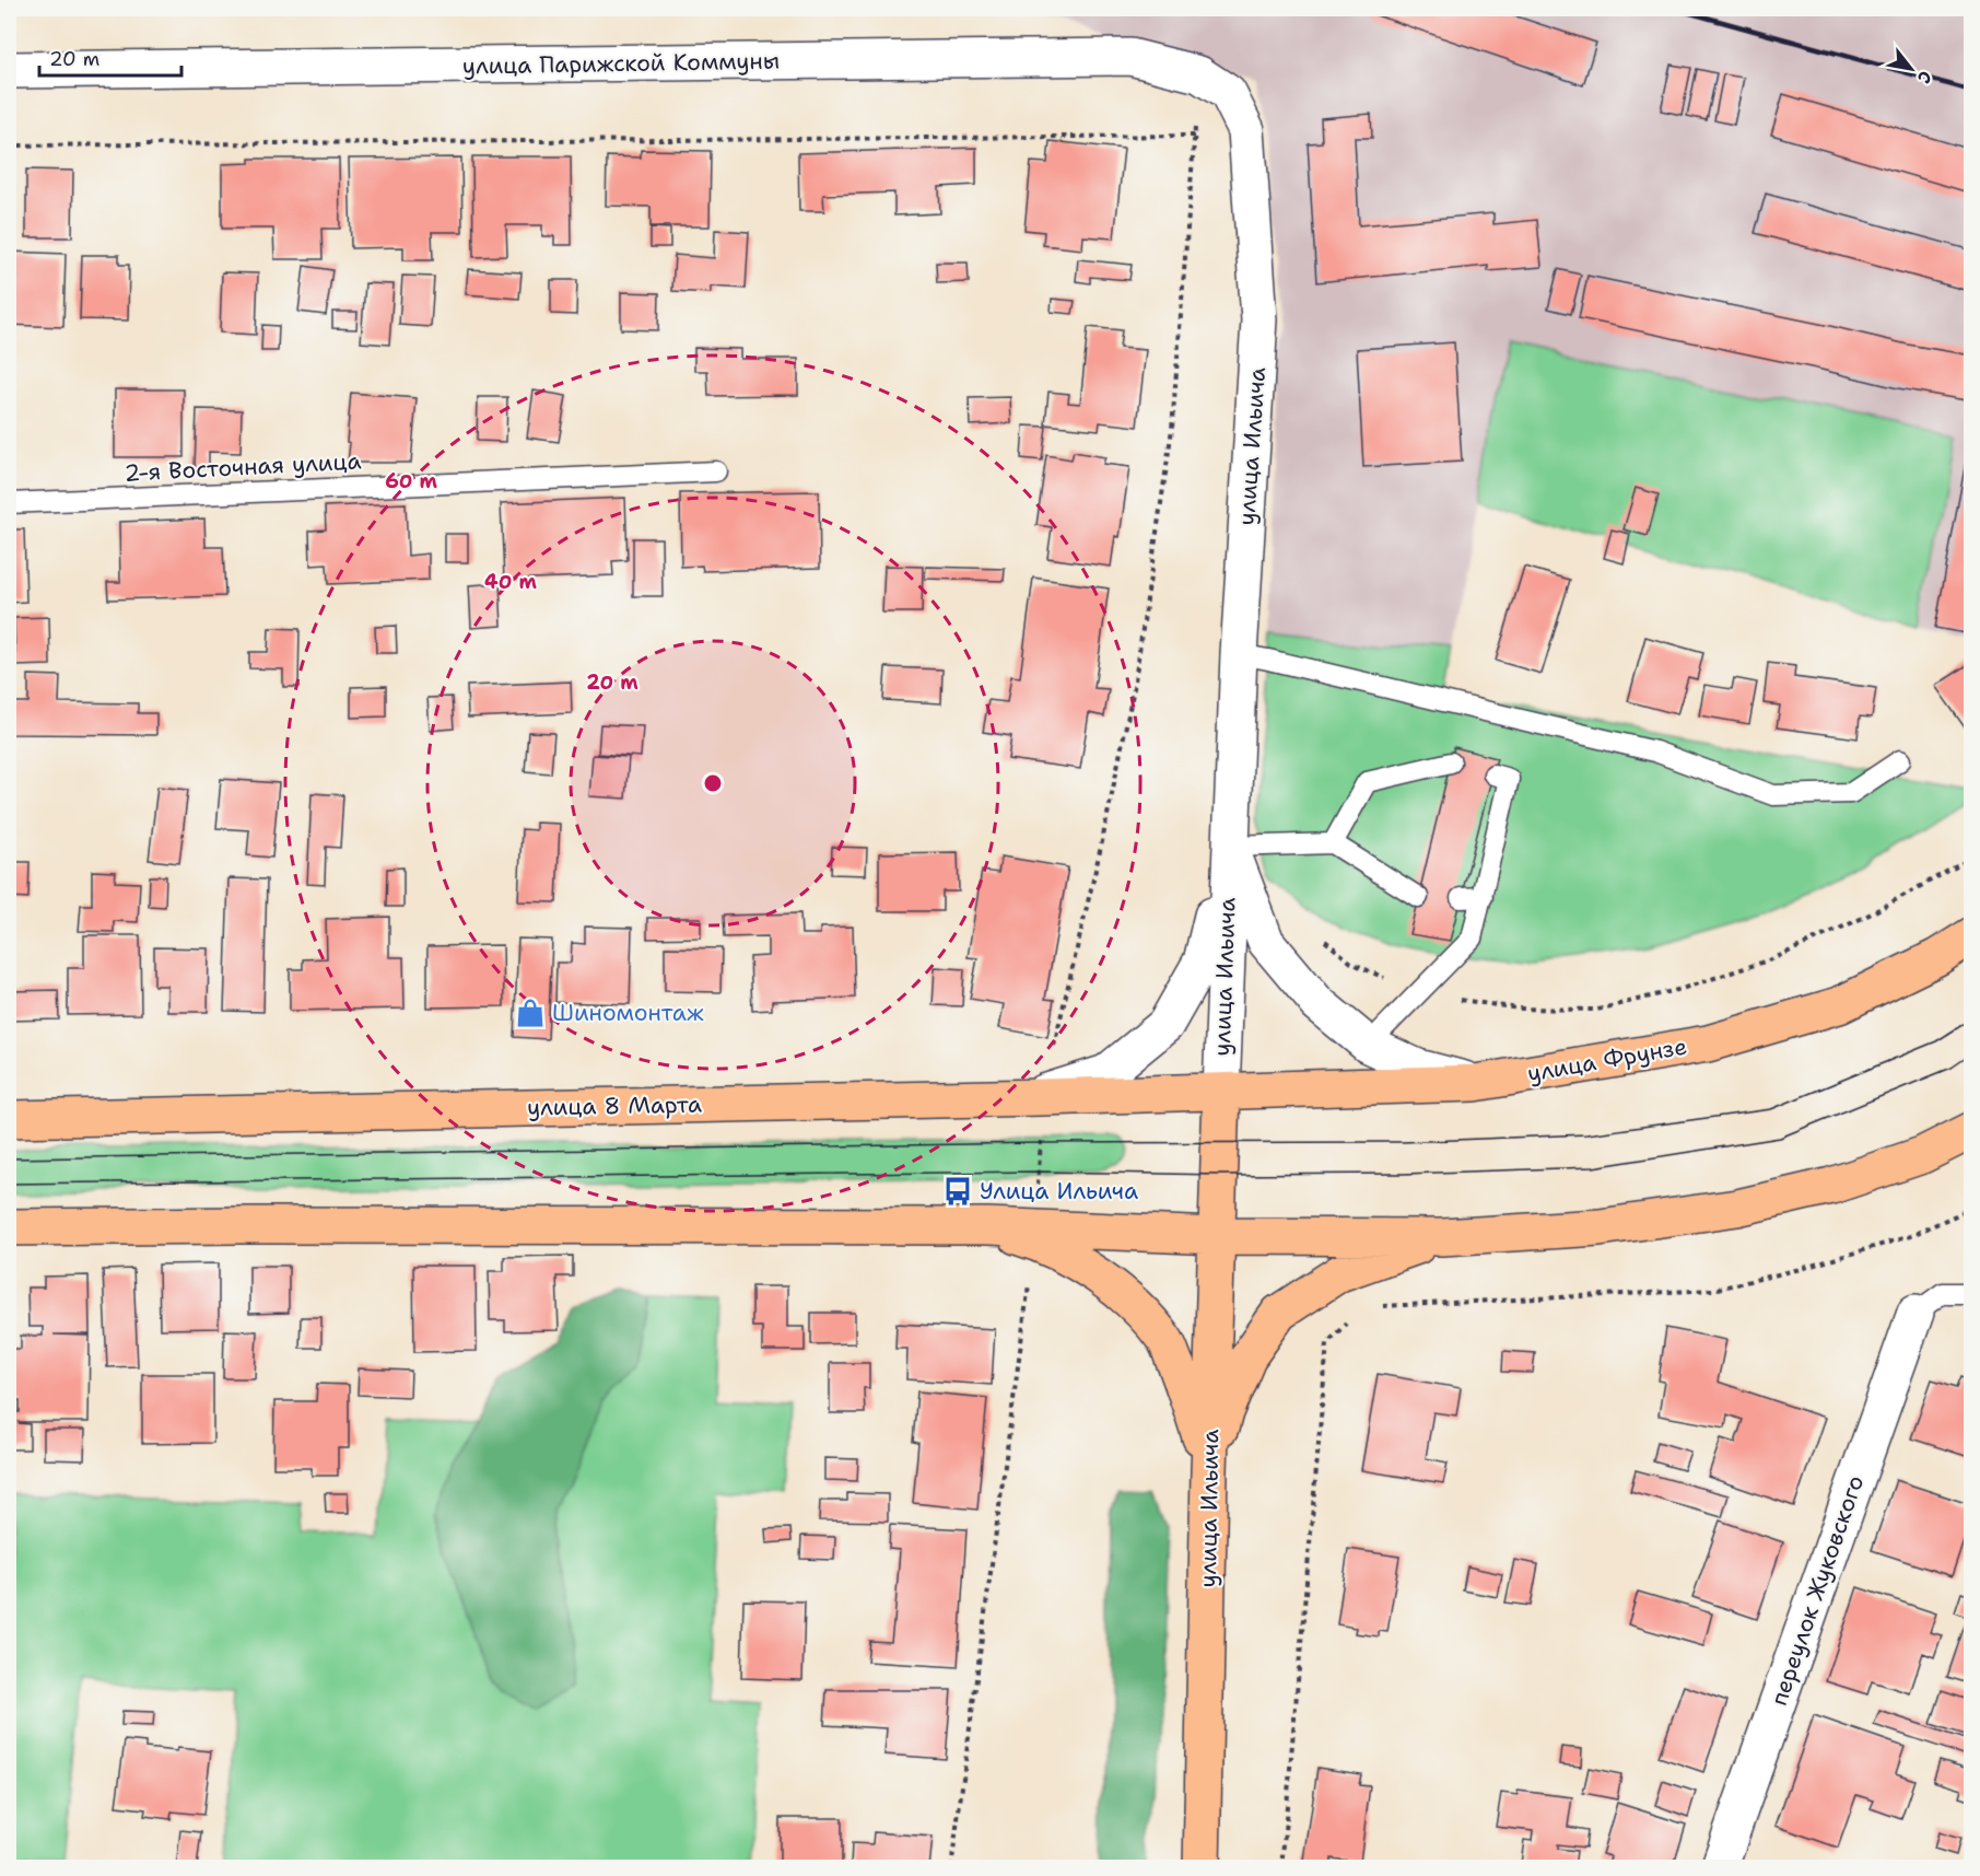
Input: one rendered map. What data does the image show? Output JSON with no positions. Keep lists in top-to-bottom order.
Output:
{
  "streets": {
    "main road": ["улица Ильича", "улица Фрунзе", "улица 8 Марта"],
    "street": ["улица Парижской Коммуны", "переулок Жуковского"],
    "lane": ["2-я Восточная улица"]
  },
  "crossings": [
    ["улица Парижской Коммуны", "улица Ильича"],
    ["улица Ильича", "улица Фрунзе"],
    ["улица Ильича", "улица 8 Марта"],
    ["улица Фрунзе", "улица 8 Марта"]
  ],
  "places": {
    "shop": ["Шиномонтаж"],
    "bus stop": ["Улица Ильича"]
  },
  "scale_bar": "20 m",
  "north": "bottom right",
  "rings": ["60 m", "40 m", "20 m"]
}
